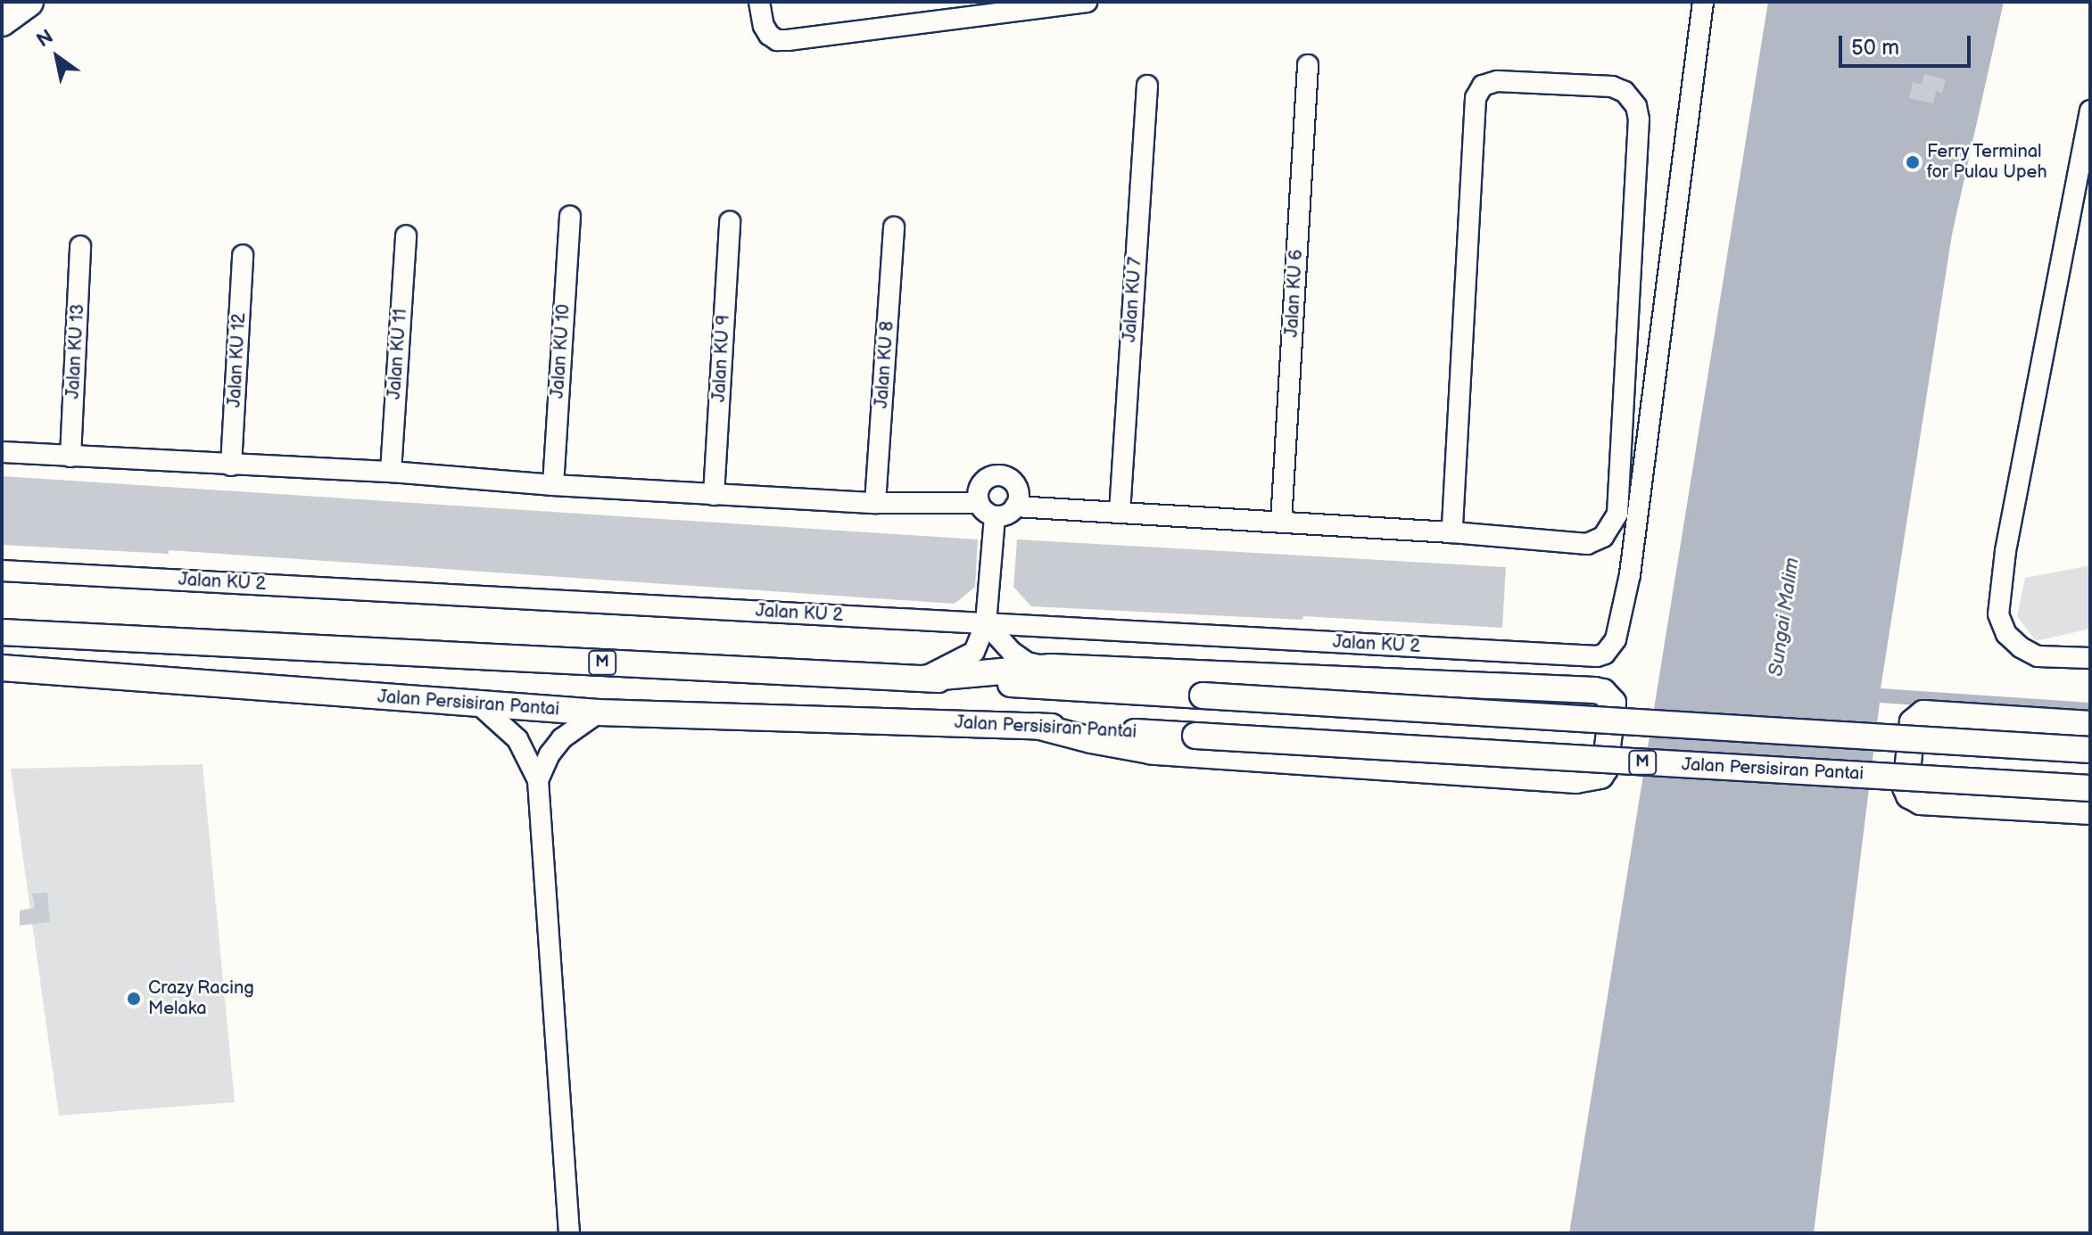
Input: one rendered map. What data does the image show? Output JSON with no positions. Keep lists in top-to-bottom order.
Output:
{
  "streets": {
    "main road": ["M", "Jalan Persisiran Pantai"],
    "street": [
      "Jalan KU 6",
      "Jalan KU 7",
      "Jalan KU 13",
      "Jalan KU 10",
      "Jalan KU 11",
      "Jalan KU 9",
      "Jalan KU 12",
      "Jalan KU 8",
      "Jalan KU 2"
    ]
  },
  "water": ["Sungai Malim"],
  "places": ["Ferry Terminal for Pulau Upeh", "Crazy Racing Melaka"],
  "scale_bar": "50 m",
  "north": "top left"
}
